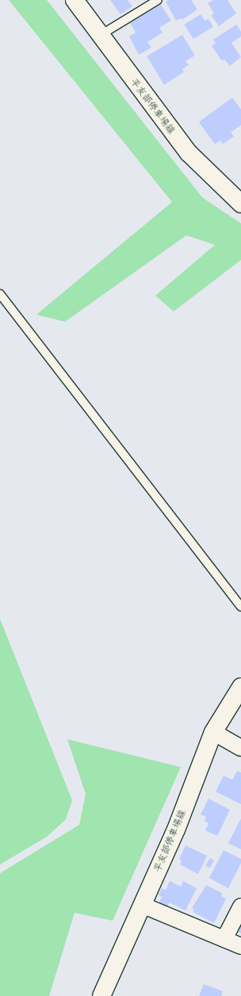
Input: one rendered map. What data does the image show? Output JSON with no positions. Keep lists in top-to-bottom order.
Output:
{
  "streets": {
    "main road": ["平友部停車場線"]
  }
}
